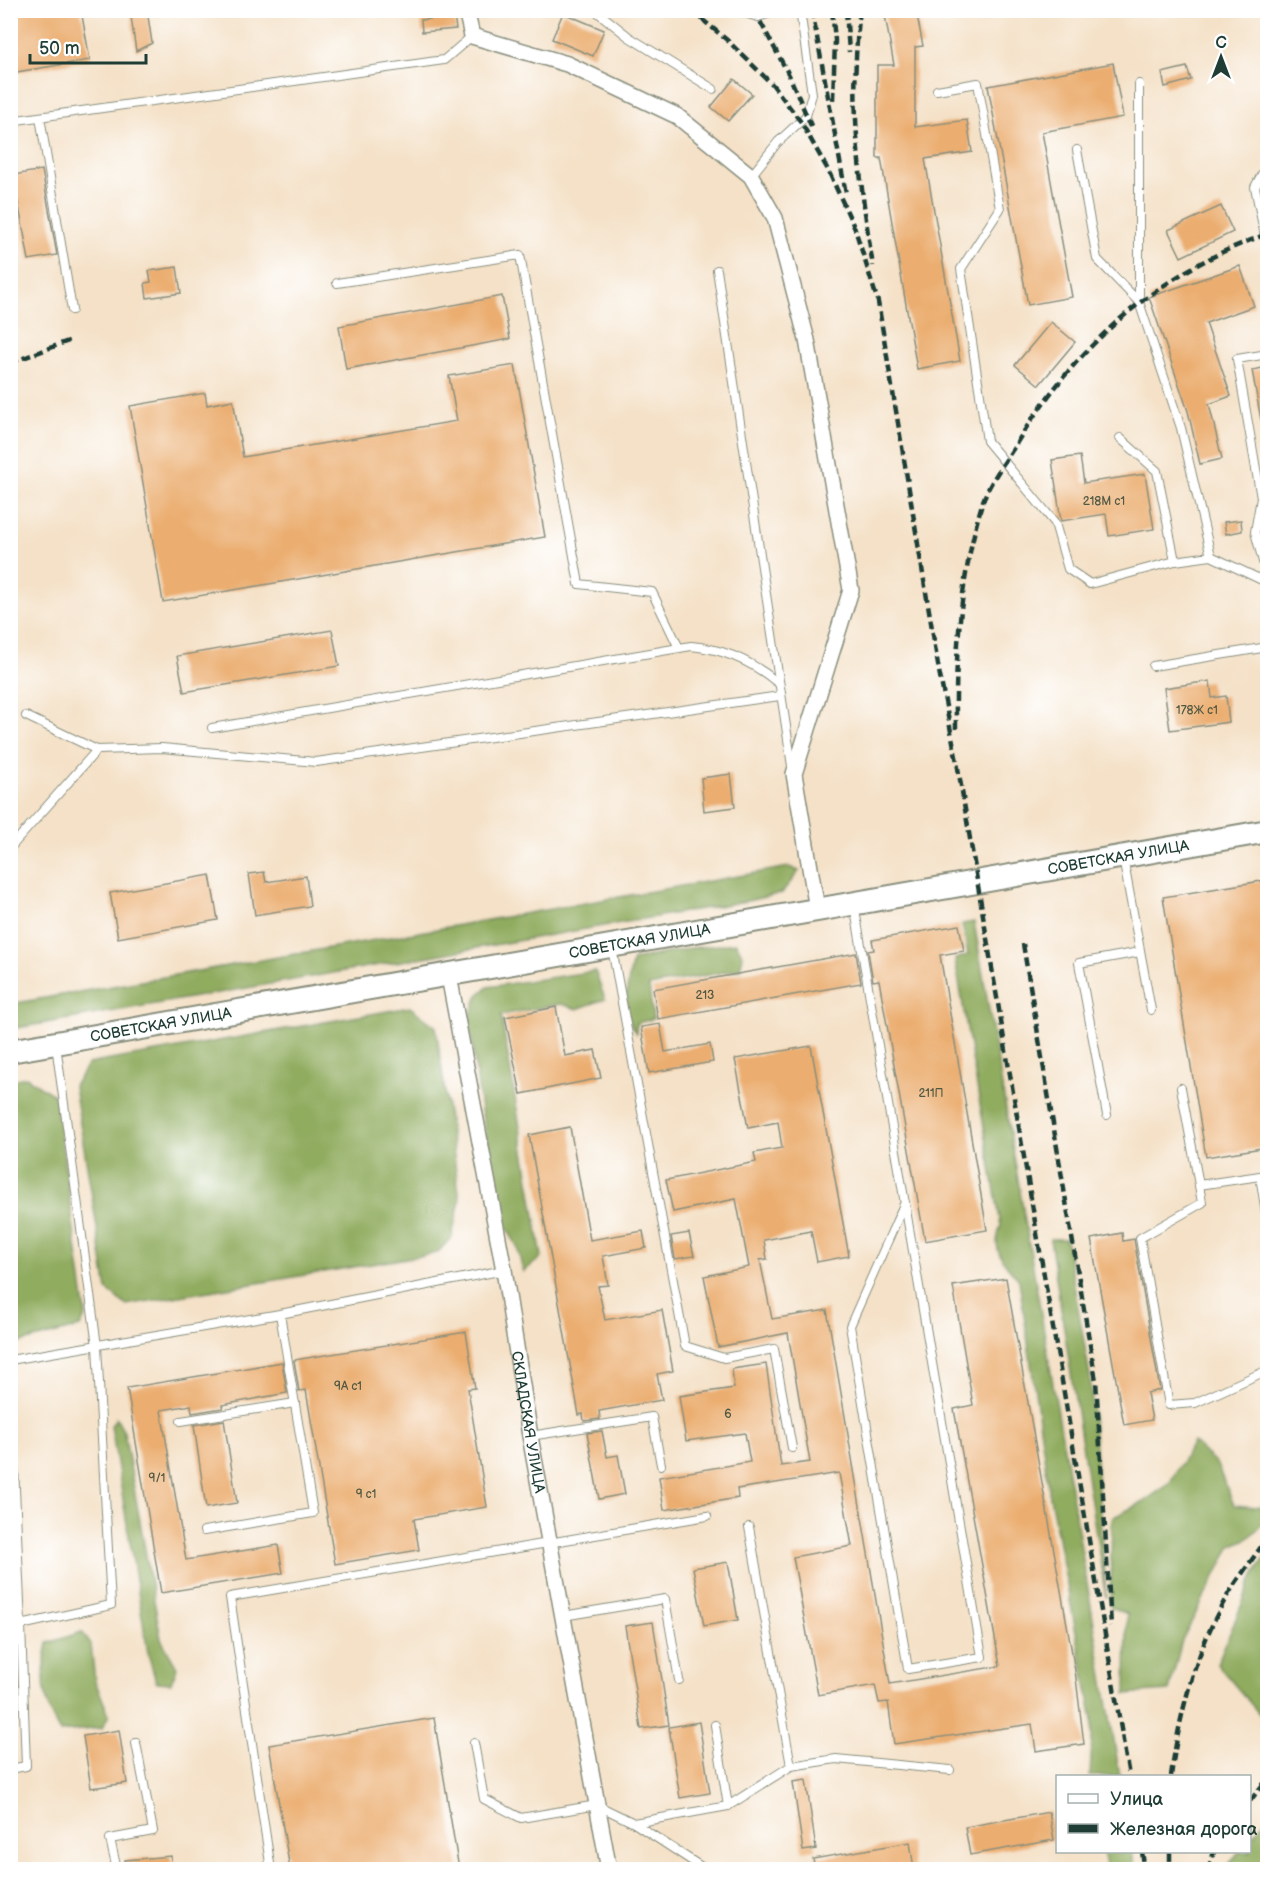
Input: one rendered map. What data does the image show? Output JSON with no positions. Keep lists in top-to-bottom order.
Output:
{
  "streets": {
    "main road": ["СОВЕТСКАЯ УЛИЦА"],
    "street": ["СКЛАДСКАЯ УЛИЦА"]
  },
  "crossings": [
    ["СОВЕТСКАЯ УЛИЦА", "СКЛАДСКАЯ УЛИЦА"]
  ],
  "house_numbers": [
    "218М с1",
    "178Ж с1",
    "213",
    "211П",
    "9А с1",
    "6",
    "9/1",
    "9 с1"
  ],
  "legend": ["Улица", "Железная дорога"],
  "scale_bar": "50 m",
  "north": "top"
}
